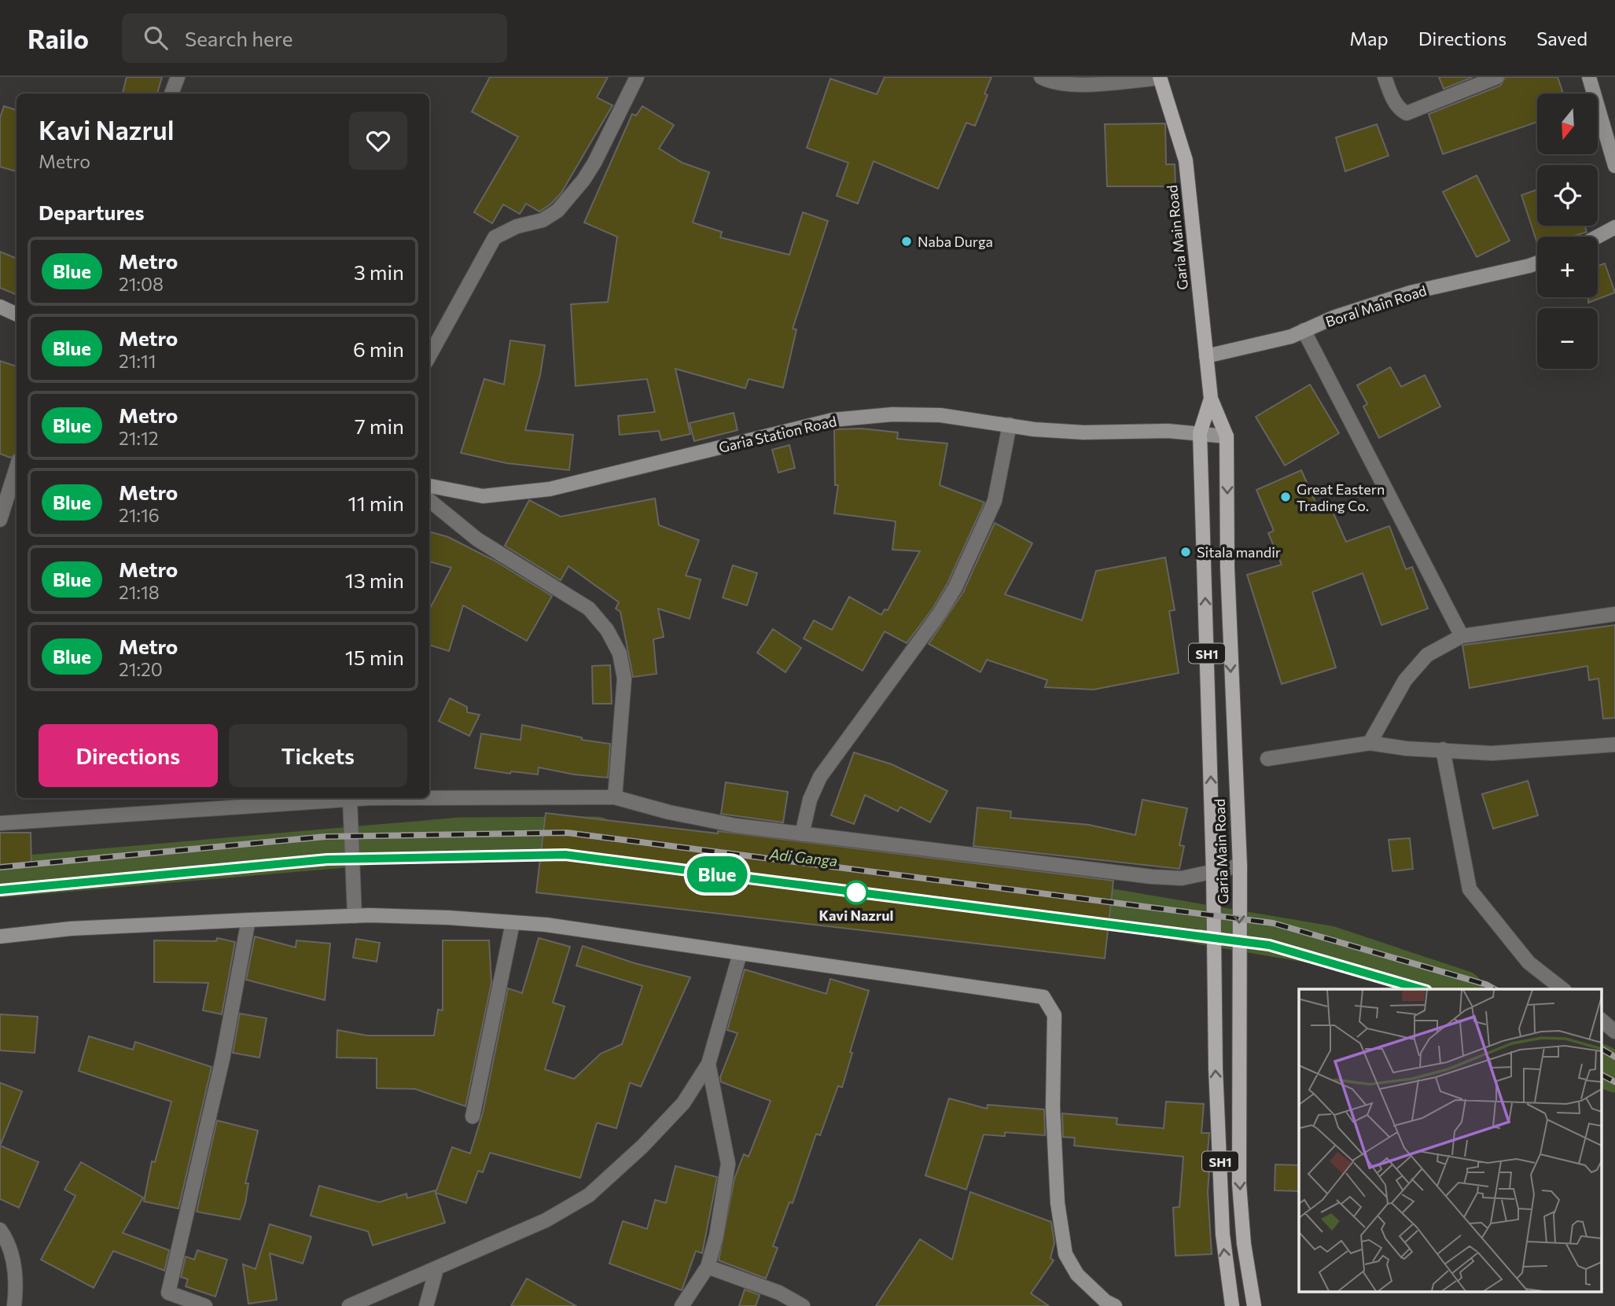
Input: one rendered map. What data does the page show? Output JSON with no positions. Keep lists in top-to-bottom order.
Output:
{
  "streets": {
    "main road": ["Garia Main Road", "SH1"],
    "street": ["Boral Main Road", "Garia Station Road"]
  },
  "crossings": [
    ["Garia Main Road", "Boral Main Road"],
    ["Garia Main Road", "Garia Station Road"]
  ],
  "water": ["Adi Ganga"],
  "places": [
    "Naba Durga",
    "Great Eastern Trading Co.",
    "Sitala mandir",
    "Kavi Nazrul"
  ],
  "lines": ["metro line Blue"],
  "north": "bottom",
  "page": {
    "header": "Railo",
    "search": "Search here",
    "nav": ["Map", "Directions", "Saved"],
    "on_map": "Blue",
    "map_buttons": ["+", "−"],
    "heading": [
      ["Kavi Nazrul", "Metro"],
      "Departures"
    ],
    "list": [
      {
        "mark": "Blue",
        "name": "Metro",
        "note": "21:08",
        "value": "3 min"
      },
      {
        "mark": "Blue",
        "name": "Metro",
        "note": "21:11",
        "value": "6 min"
      },
      {
        "mark": "Blue",
        "name": "Metro",
        "note": "21:12",
        "value": "7 min"
      },
      {
        "mark": "Blue",
        "name": "Metro",
        "note": "21:16",
        "value": "11 min"
      },
      {
        "mark": "Blue",
        "name": "Metro",
        "note": "21:18",
        "value": "13 min"
      },
      {
        "mark": "Blue",
        "name": "Metro",
        "note": "21:20",
        "value": "15 min"
      }
    ],
    "buttons": ["Directions", "Tickets"]
  }
}
